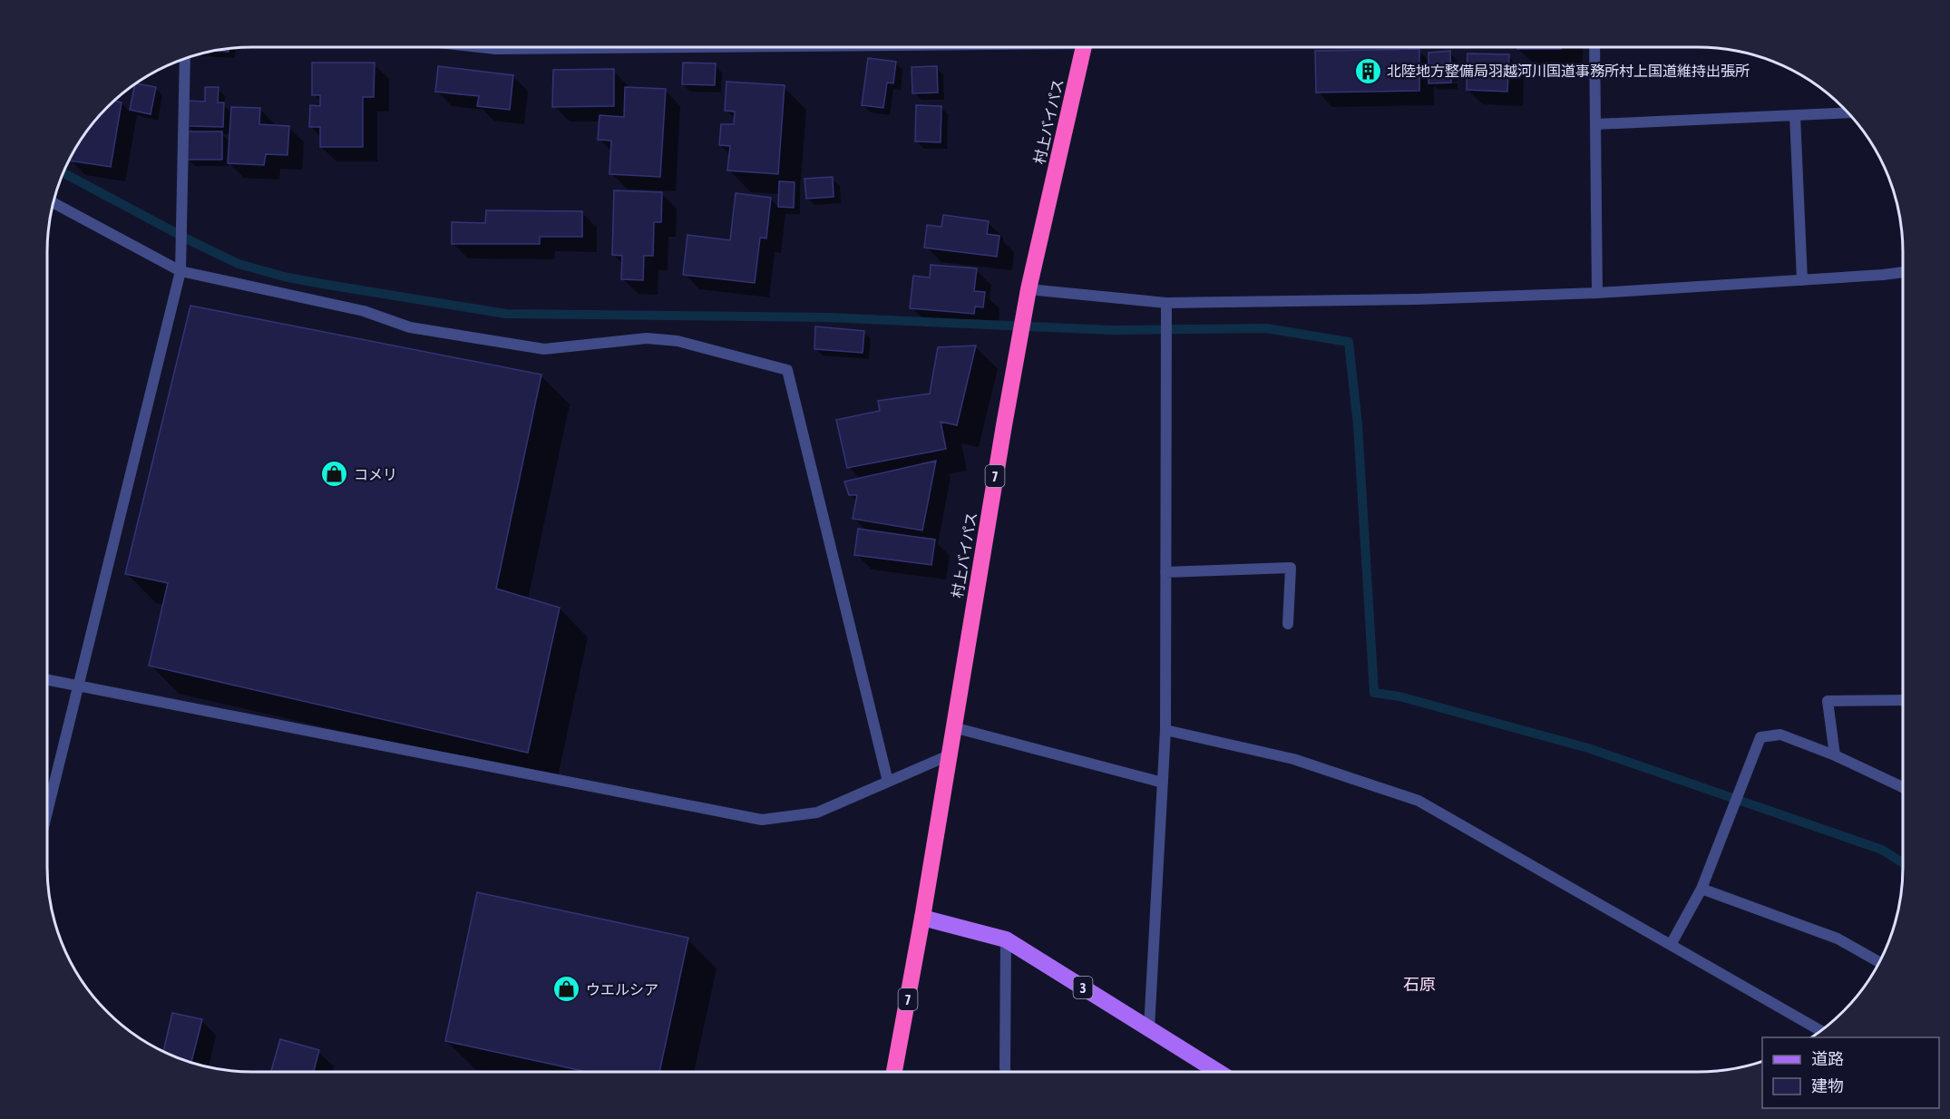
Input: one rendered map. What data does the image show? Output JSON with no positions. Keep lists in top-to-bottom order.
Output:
{
  "streets": {
    "highway": ["村上バイパス", "7"],
    "main road": ["3"]
  },
  "crossings": [
    ["村上バイパス", "3"]
  ],
  "districts": ["石原"],
  "places": {
    "building": ["北陸地方整備局羽越河川国道事務所村上国道維持出張所"],
    "shop": ["コメリ", "ウエルシア"]
  },
  "legend": ["道路", "建物"]
}
